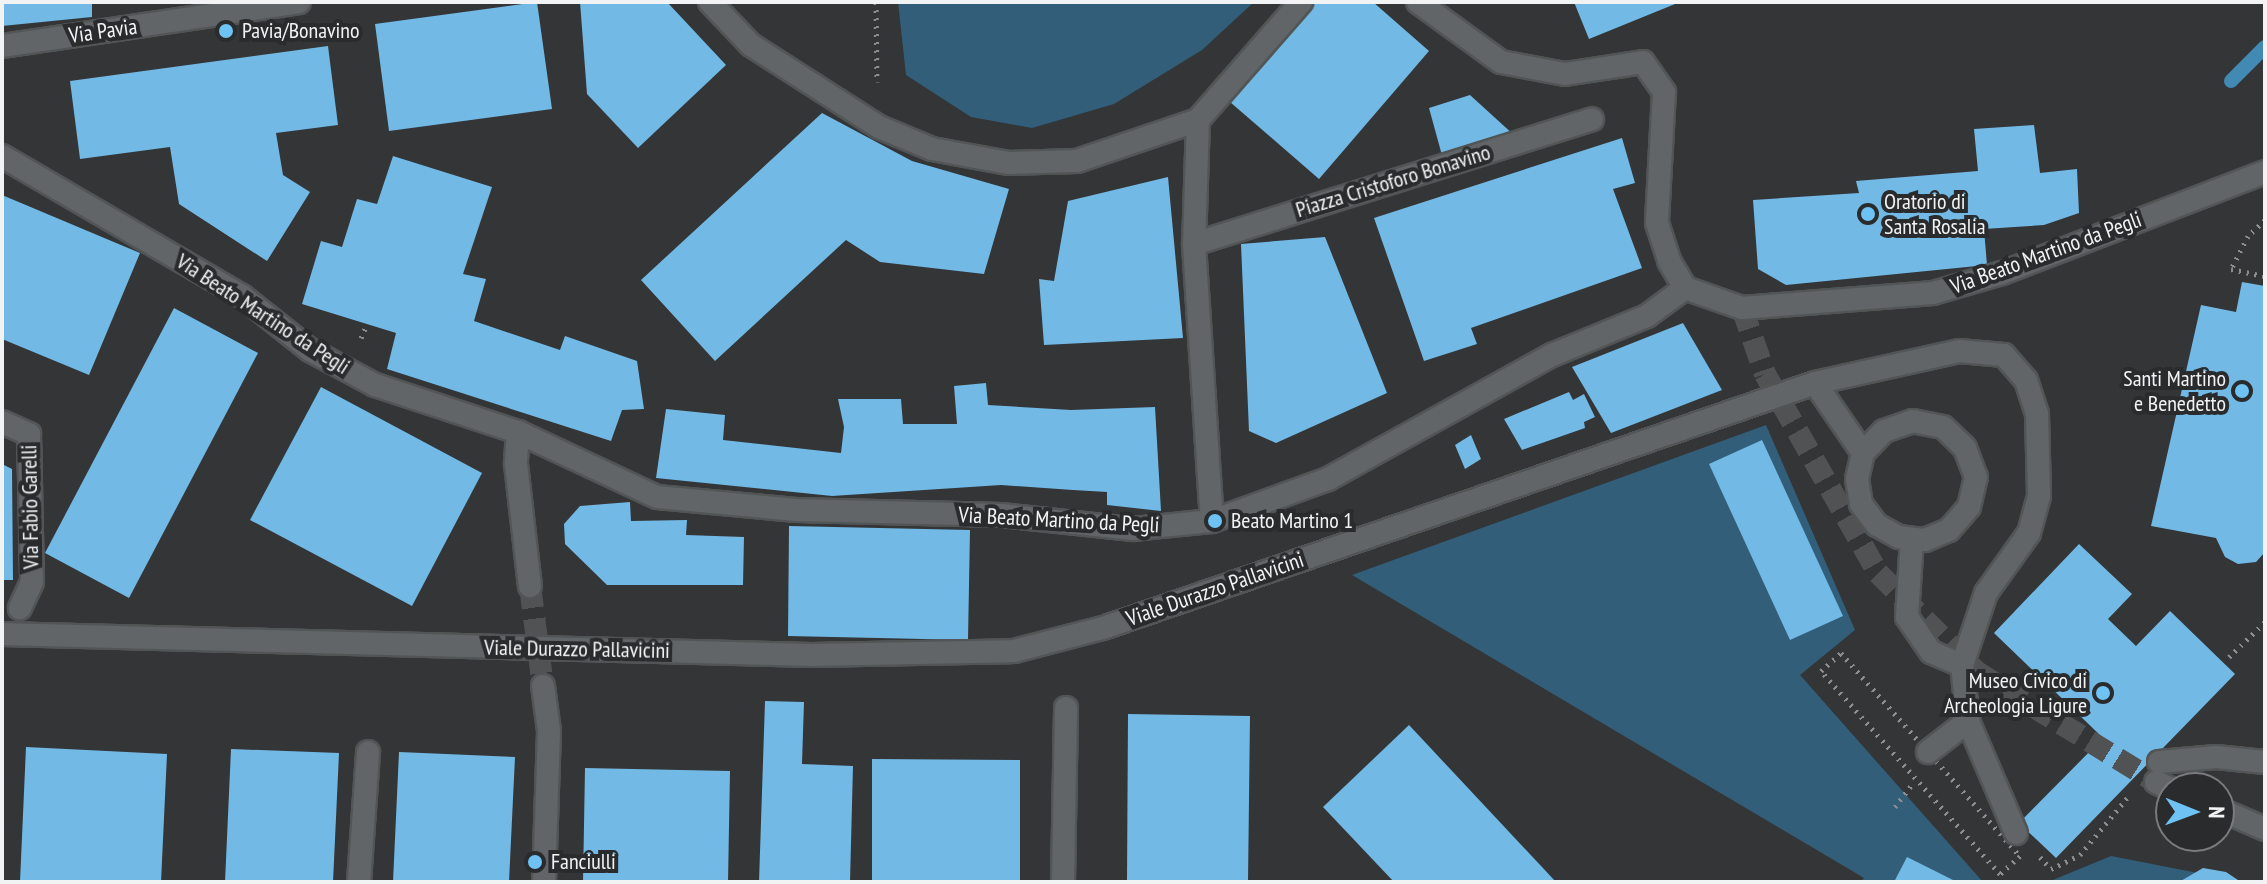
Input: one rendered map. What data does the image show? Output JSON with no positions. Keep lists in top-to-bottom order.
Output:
{
  "streets": {
    "street": [
      "Via Pavia",
      "Piazza Cristoforo Bonavino",
      "Via Beato Martino da Pegli",
      "Via Fabio Garelli",
      "Viale Durazzo Pallavicini"
    ]
  },
  "places": [
    "Pavia/Bonavino",
    "Oratorio di Santa Rosalia",
    "Santi Martino e Benedetto",
    "Beato Martino 1",
    "Museo Civico di Archeologia Ligure",
    "Fanciulli"
  ],
  "north": "right"
}
